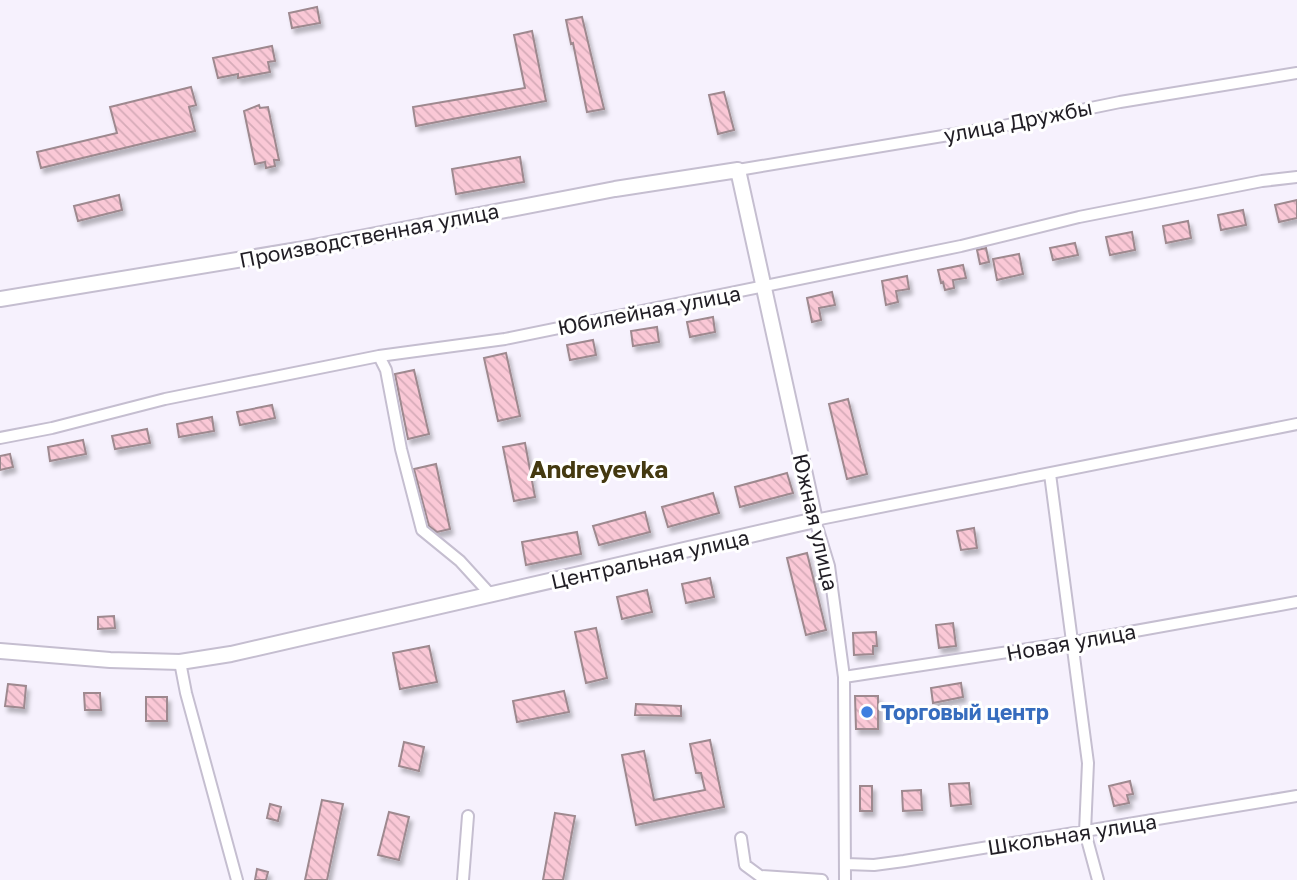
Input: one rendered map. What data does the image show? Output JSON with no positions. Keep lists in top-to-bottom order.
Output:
{
  "streets": {
    "street": [
      "улица Дружбы",
      "Производственная улица",
      "Юбилейная улица",
      "Южная улица",
      "Центральная улица",
      "Новая улица",
      "Школьная улица"
    ]
  },
  "crossings": [
    ["улица Дружбы", "Производственная улица"],
    ["улица Дружбы", "Южная улица"],
    ["Производственная улица", "Южная улица"],
    ["Юбилейная улица", "Южная улица"],
    ["Южная улица", "Центральная улица"],
    ["Южная улица", "Новая улица"],
    ["Южная улица", "Школьная улица"]
  ],
  "districts": ["Andreyevka"],
  "places": ["Торговый центр"]
}
